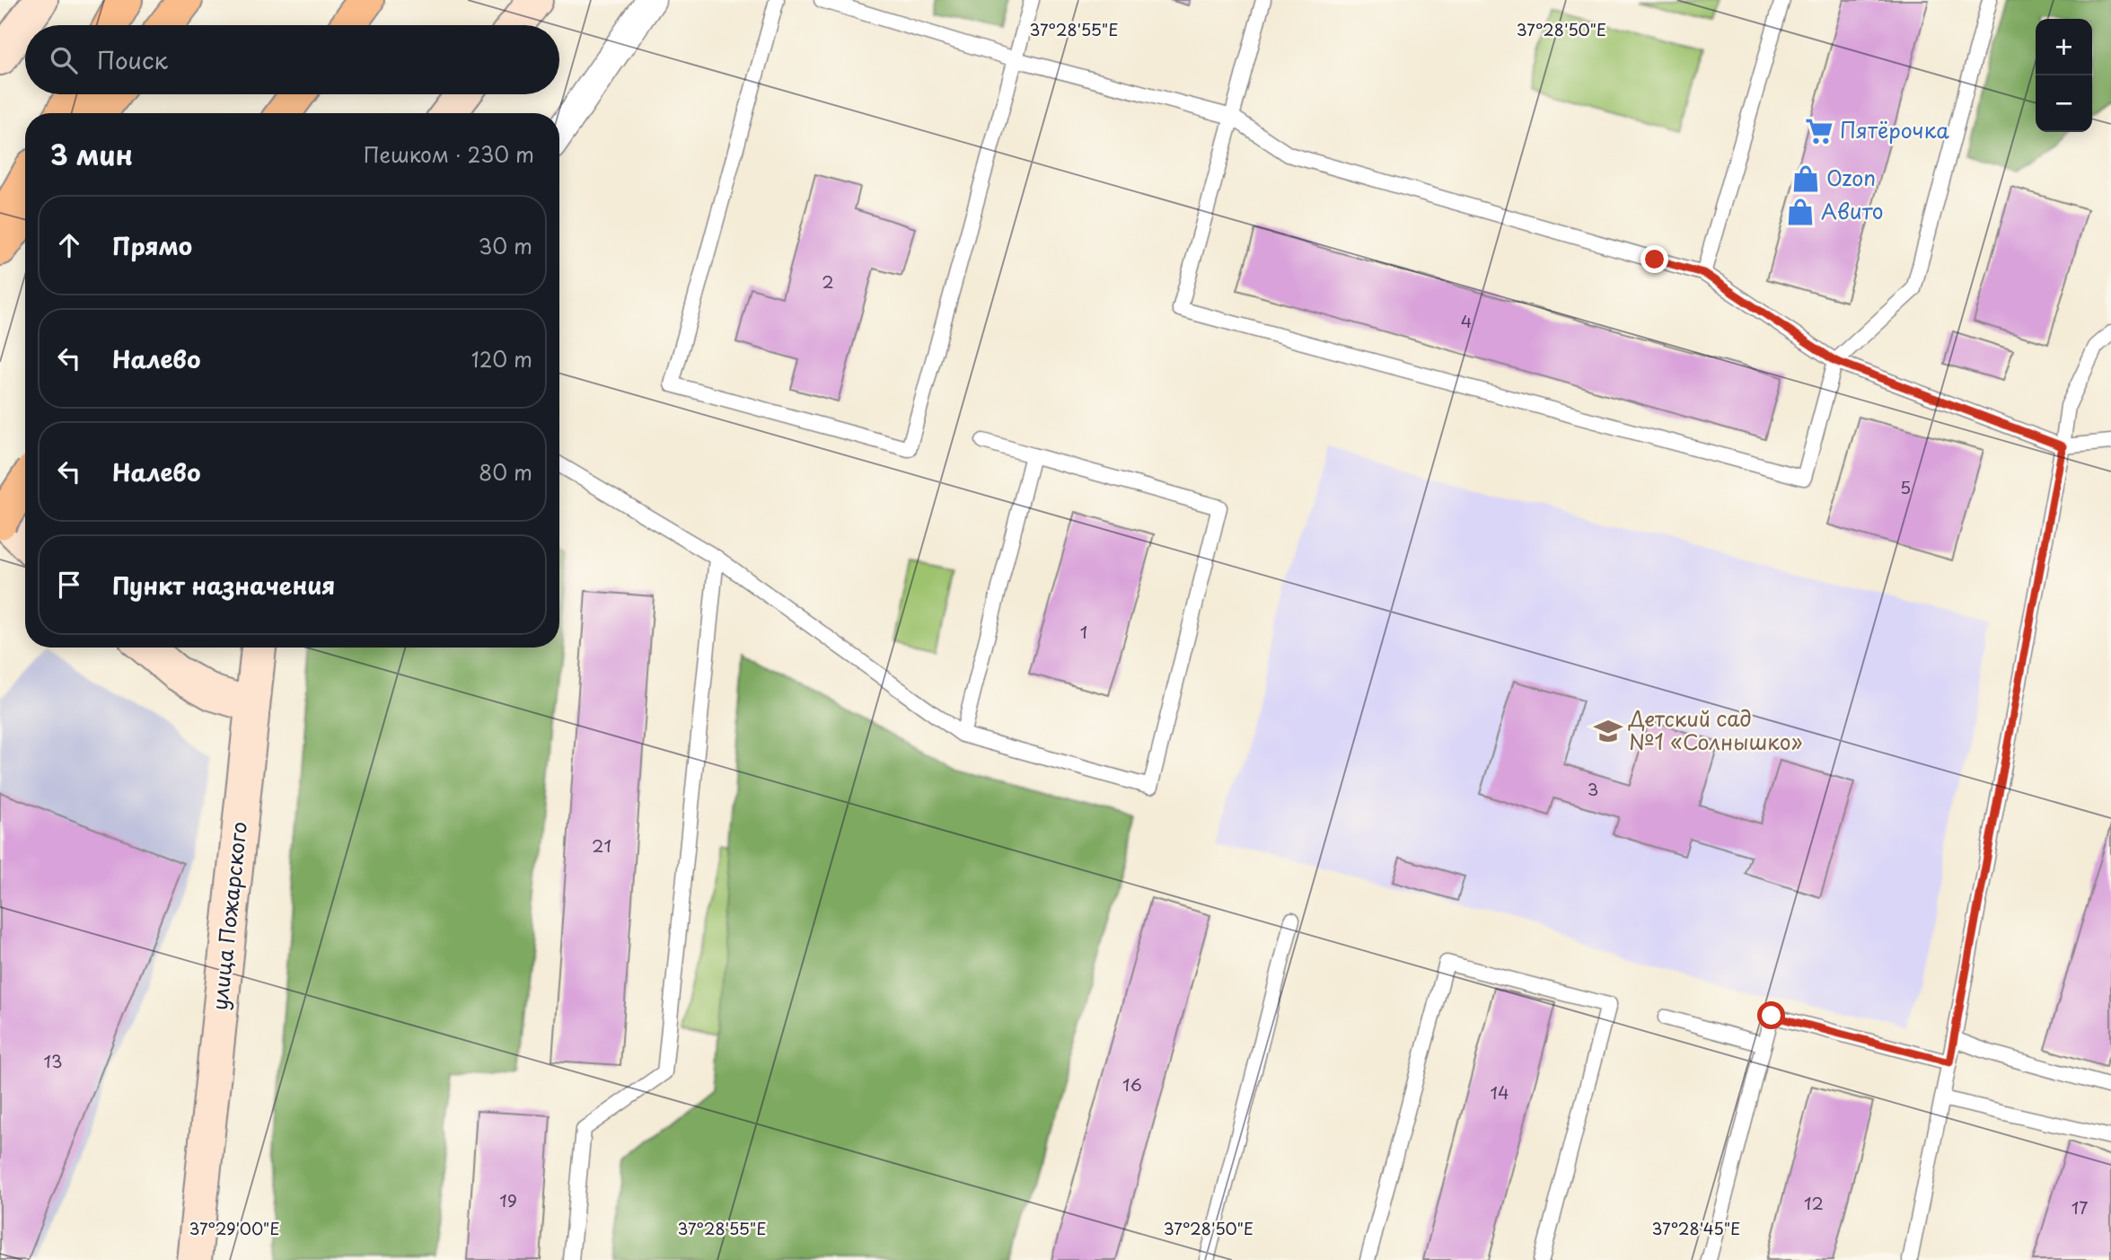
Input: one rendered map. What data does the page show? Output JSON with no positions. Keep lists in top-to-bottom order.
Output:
{
  "streets": {
    "street": ["улица Пожарского"]
  },
  "places": {
    "supermarket": ["Пятёрочка"],
    "shop": ["Ozon", "Авито"],
    "school or university": ["Детский сад №1 «Солнышко»"]
  },
  "house_numbers": [
    "2",
    "4",
    "5",
    "1",
    "3",
    "21",
    "13",
    "16",
    "14",
    "19",
    "12",
    "17"
  ],
  "page": {
    "map_buttons": ["+", "−"],
    "search": "Поиск",
    "heading": ["3 мин", "Пешком · 230 m"],
    "list": [
      ["Прямо", "30 m"],
      ["Налево", "120 m"],
      ["Налево", "80 m"],
      "Пункт назначения"
    ]
  },
  "coordinates": [
    "37°28'55\"E",
    "37°28'50\"E",
    "37°29'00\"E",
    "37°28'45\"E"
  ]
}
